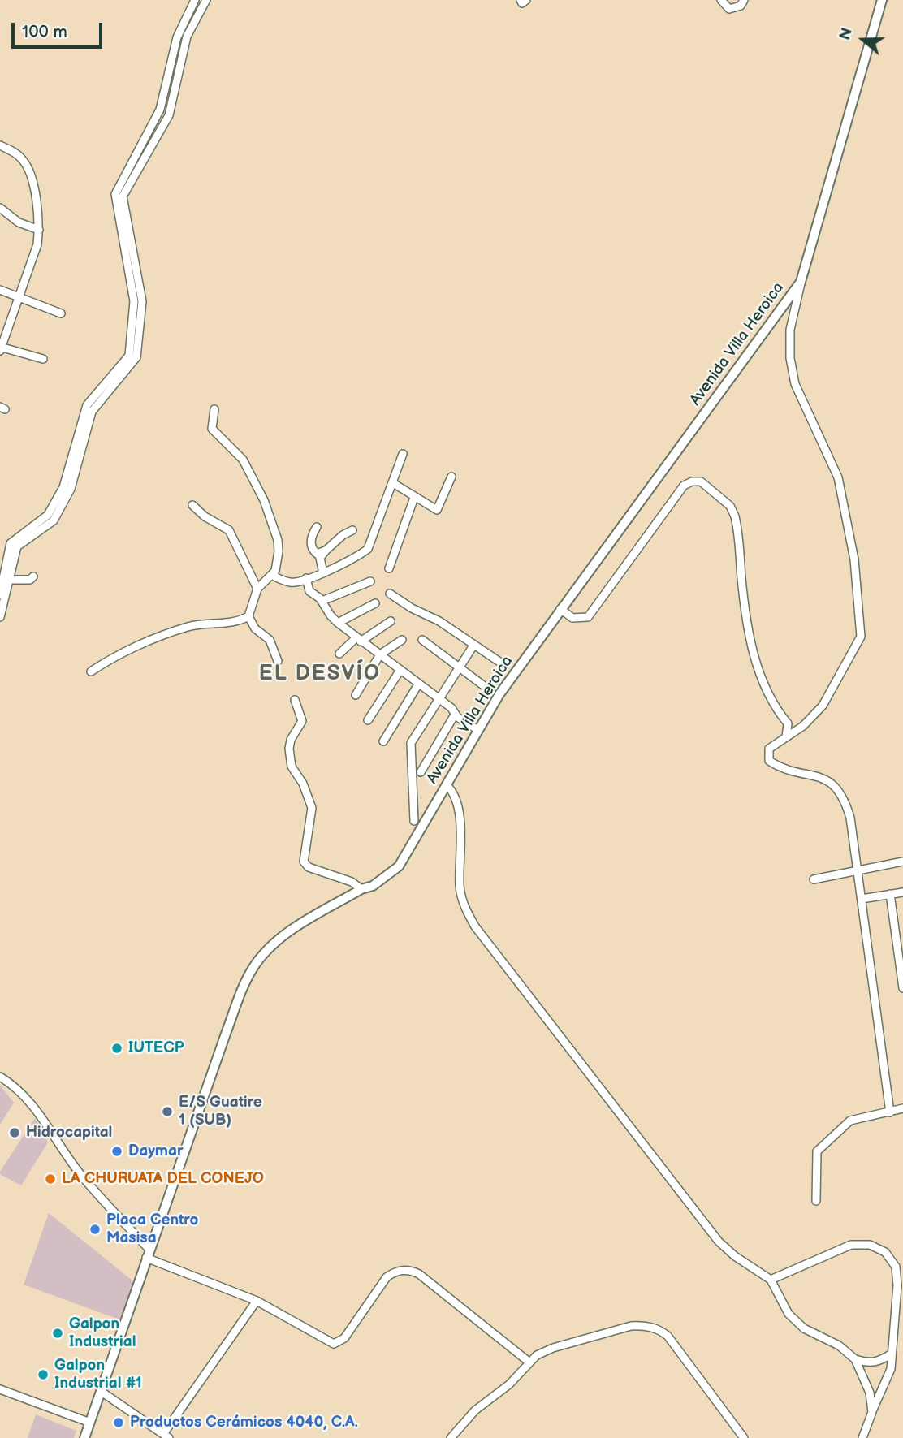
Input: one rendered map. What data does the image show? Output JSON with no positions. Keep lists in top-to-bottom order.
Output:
{
  "streets": {
    "main road": ["Avenida Villa Heroica"]
  },
  "districts": ["EL DESVÍO"],
  "places": [
    "IUTECP",
    "E/S Guatire 1 (SUB)",
    "Hidrocapital",
    "Daymar",
    "LA CHURUATA DEL CONEJO",
    "Placa Centro Masisa",
    "Galpon Industrial",
    "Galpon Industrial #1",
    "Productos Cerámicos 4040, C.A."
  ],
  "scale_bar": "100 m",
  "north": "left"
}
